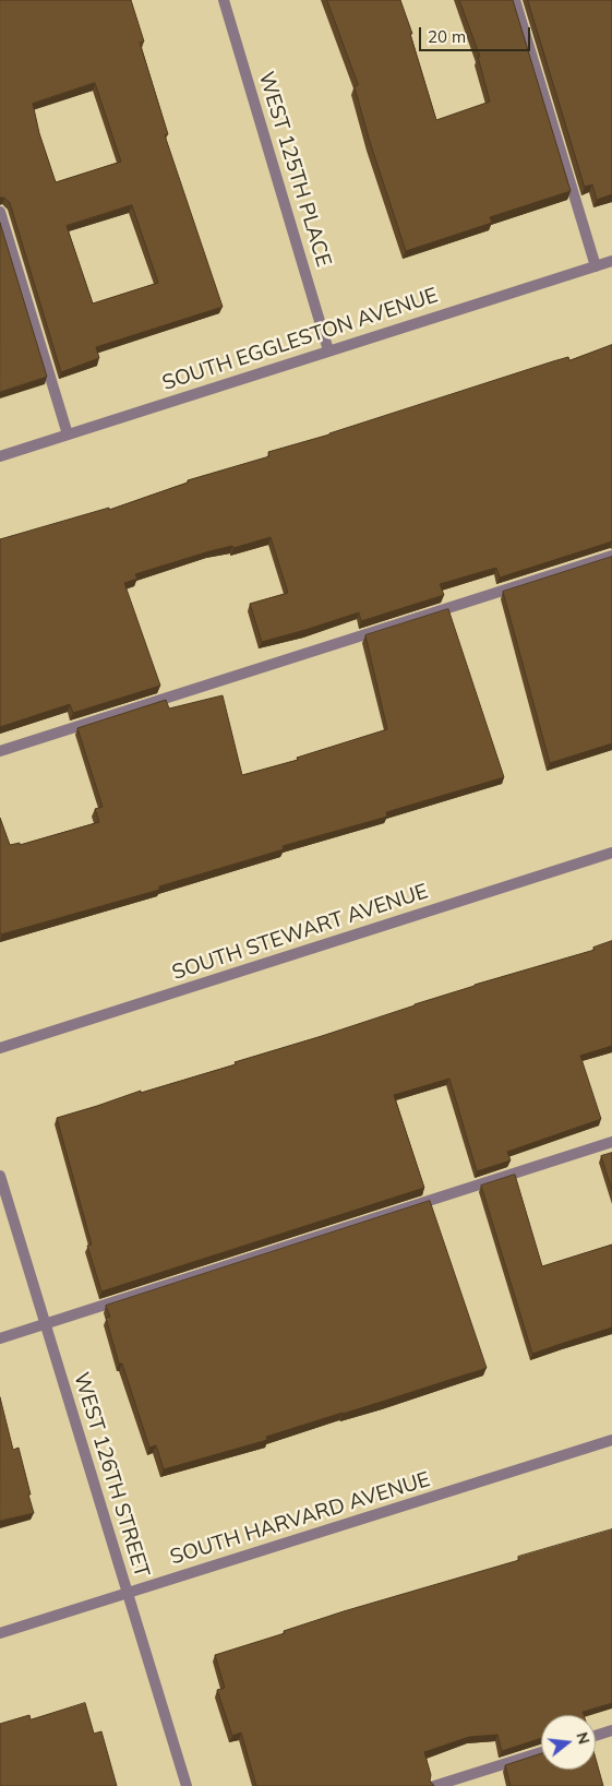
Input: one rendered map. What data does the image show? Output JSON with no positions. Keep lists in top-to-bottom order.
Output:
{
  "streets": {
    "street": [
      "WEST 125TH PLACE",
      "SOUTH EGGLESTON AVENUE",
      "SOUTH STEWART AVENUE",
      "WEST 126TH STREET",
      "SOUTH HARVARD AVENUE"
    ]
  },
  "crossings": [
    ["WEST 125TH PLACE", "SOUTH EGGLESTON AVENUE"],
    ["WEST 126TH STREET", "SOUTH HARVARD AVENUE"]
  ],
  "scale_bar": "20 m",
  "north": "right"
}
